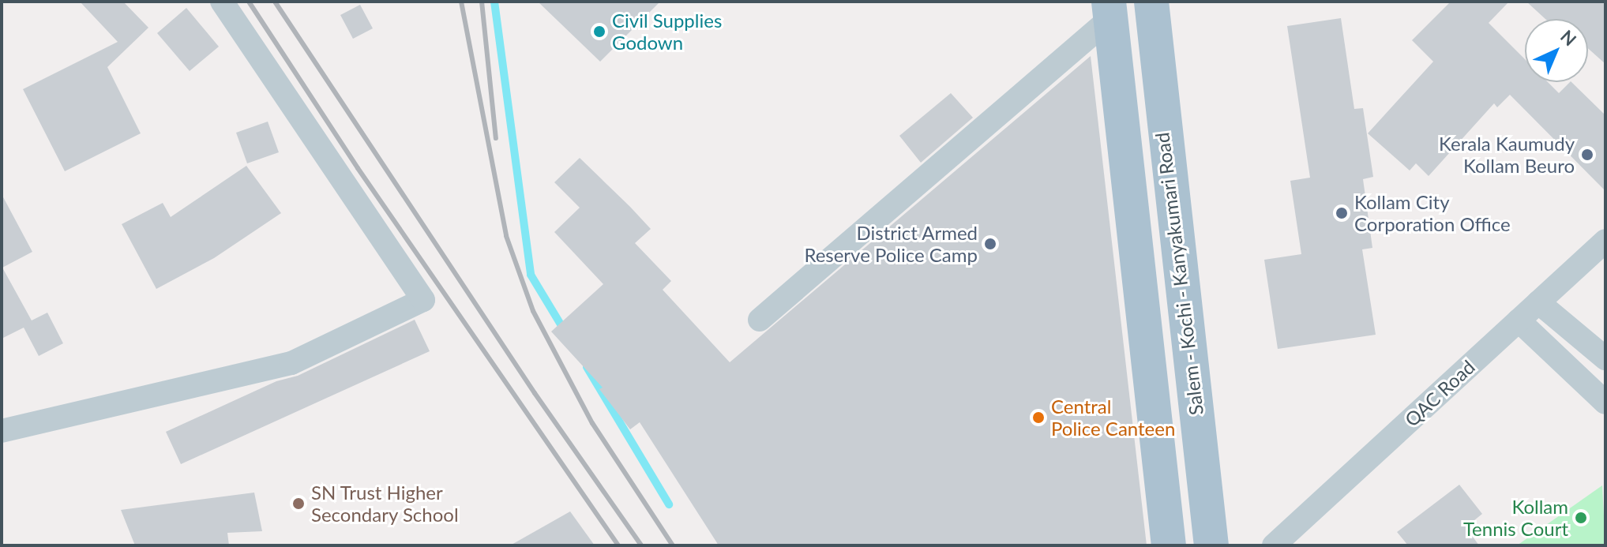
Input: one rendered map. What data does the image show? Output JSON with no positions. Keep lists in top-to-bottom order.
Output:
{
  "streets": {
    "main road": ["Salem - Kochi - Kanyakumari Road"],
    "street": ["QAC Road"]
  },
  "places": [
    "Civil Supplies Godown",
    "Kerala Kaumudy Kollam Beuro",
    "Kollam City Corporation Office",
    "District Armed Reserve Police Camp",
    "Central Police Canteen",
    "SN Trust Higher Secondary School",
    "Kollam Tennis Court"
  ],
  "north": "top right"
}
